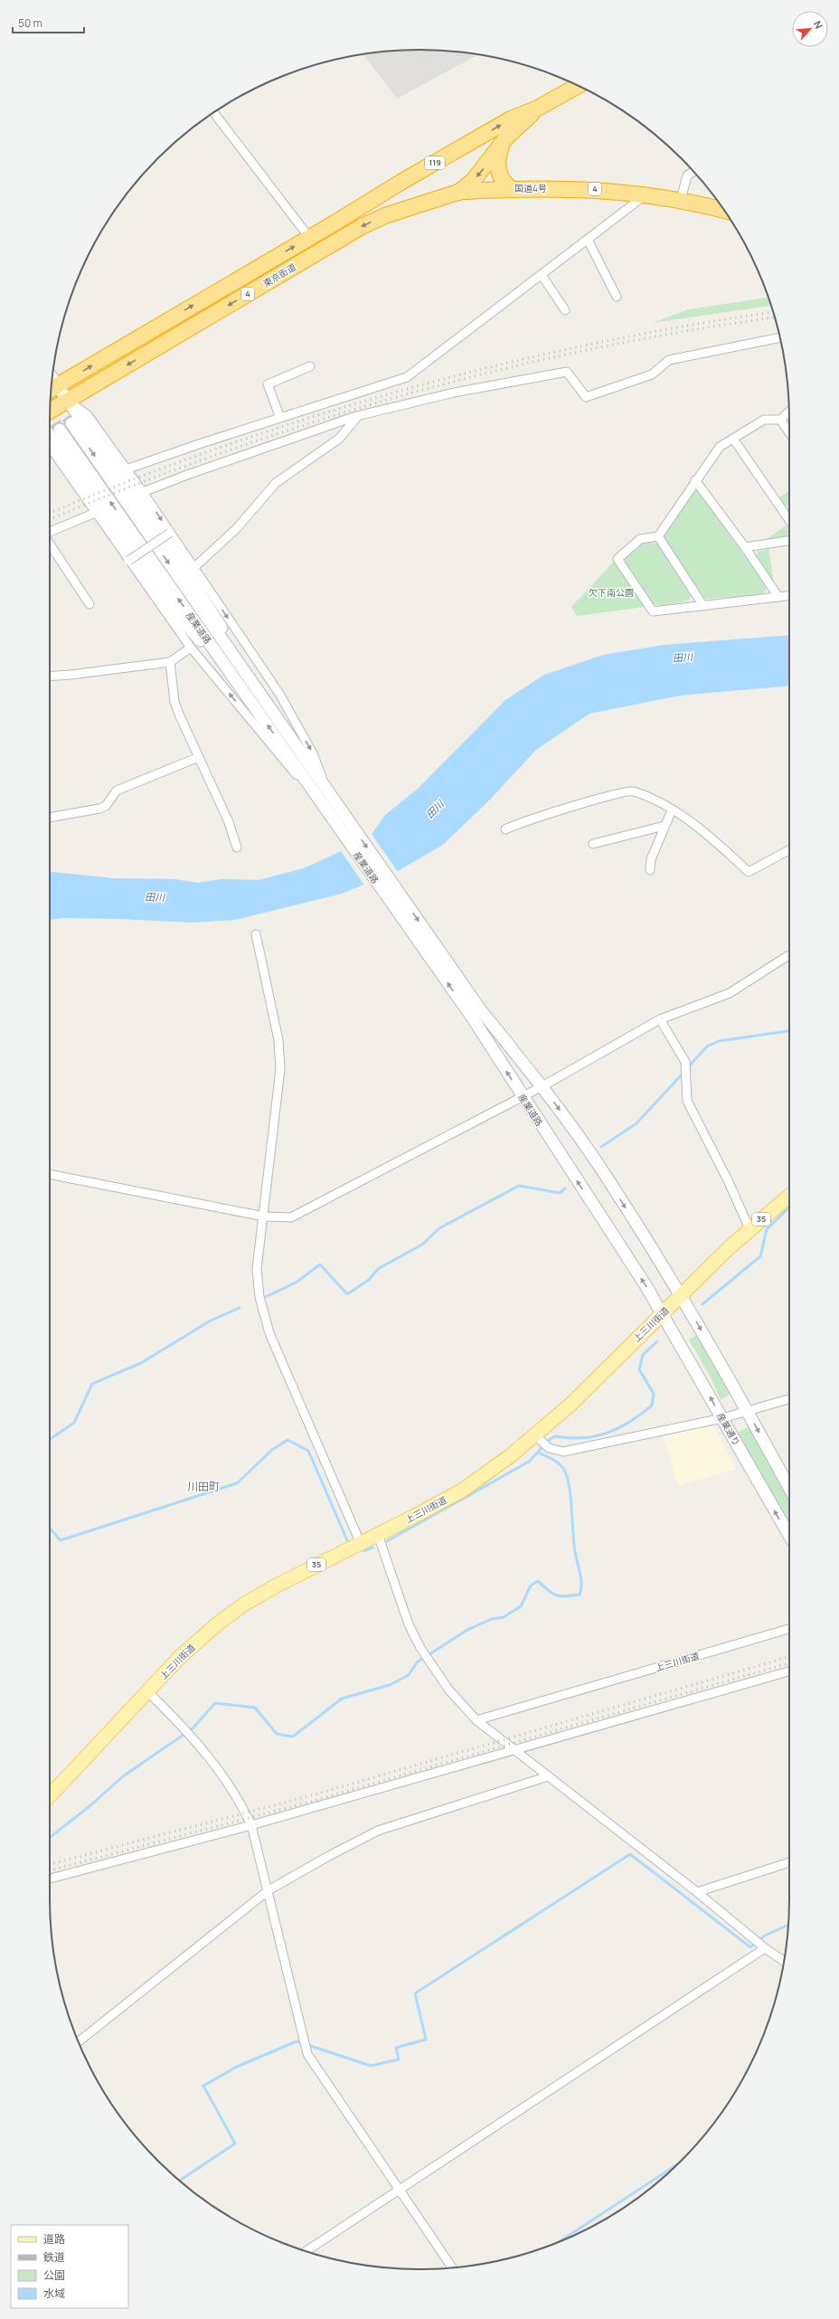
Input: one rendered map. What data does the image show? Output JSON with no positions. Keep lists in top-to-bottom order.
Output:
{
  "streets": {
    "highway": [
      "119",
      "国道4号",
      "4",
      "東京街道"
    ],
    "main road": ["35", "上三川街道"],
    "street": ["産業道路", "産業通り"]
  },
  "crossings": [
    ["国道4号", "東京街道"],
    ["産業道路", "上三川街道"],
    ["産業道路", "産業通り"],
    ["上三川街道", "産業通り"]
  ],
  "districts": ["川田町"],
  "water": ["田川"],
  "parks": ["欠下南公園"],
  "legend": [
    "道路",
    "鉄道",
    "公園",
    "水域"
  ],
  "scale_bar": "50 m",
  "north": "top right"
}
